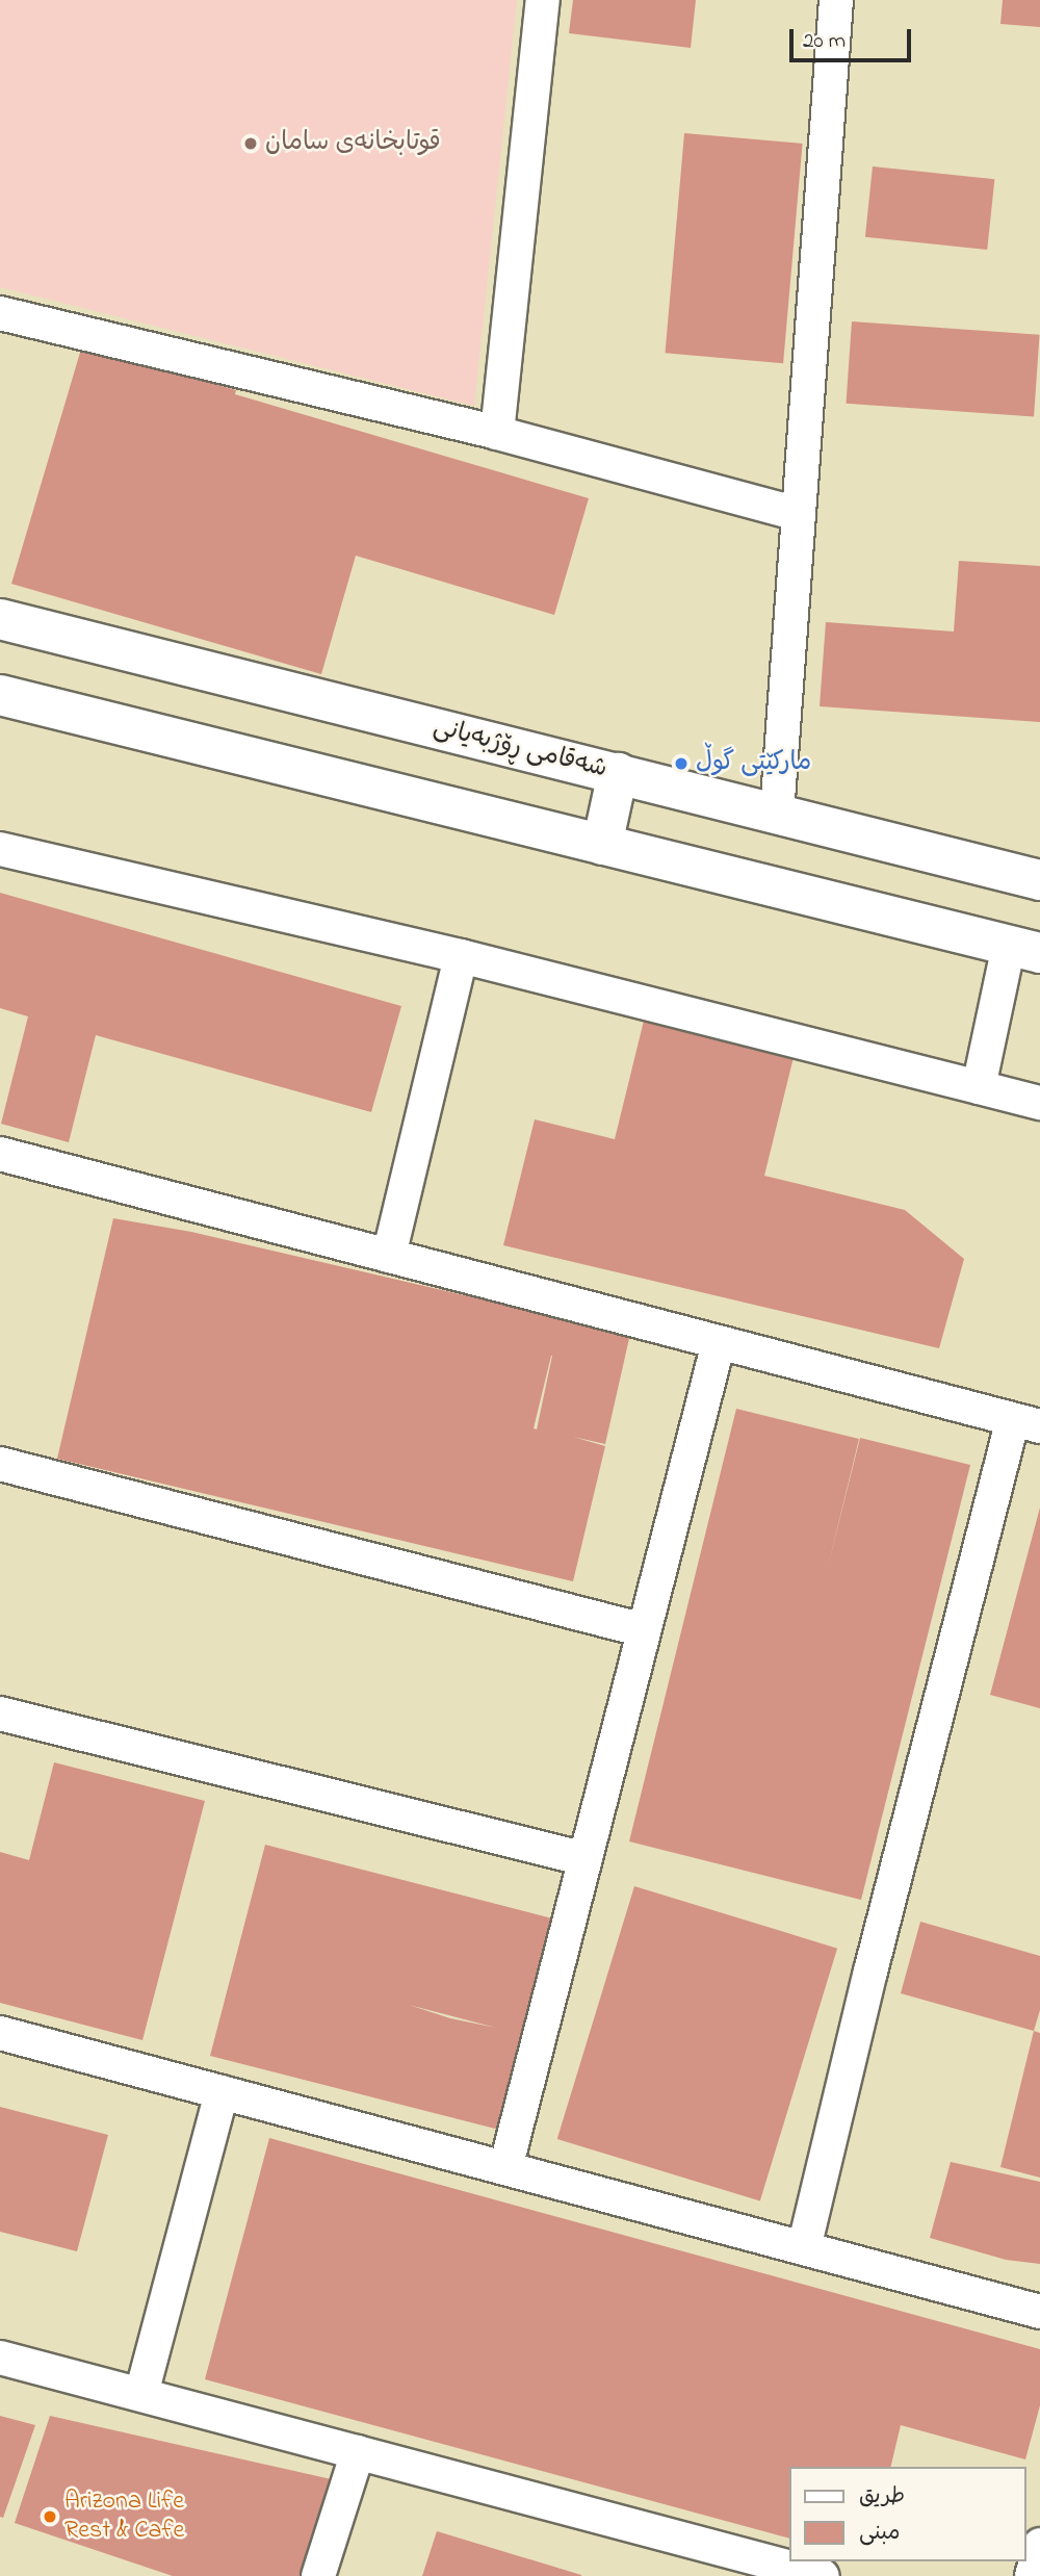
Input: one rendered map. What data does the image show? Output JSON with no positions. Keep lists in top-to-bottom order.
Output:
{
  "streets": {
    "street": ["شەقامی ڕۆژبەیانی"]
  },
  "places": ["قوتابخانەی سامان", "مارکێتی گوڵ", "Arizona Life Rest & Cafe"],
  "legend": ["طريق", "مبنى"],
  "scale_bar": "20 m"
}
